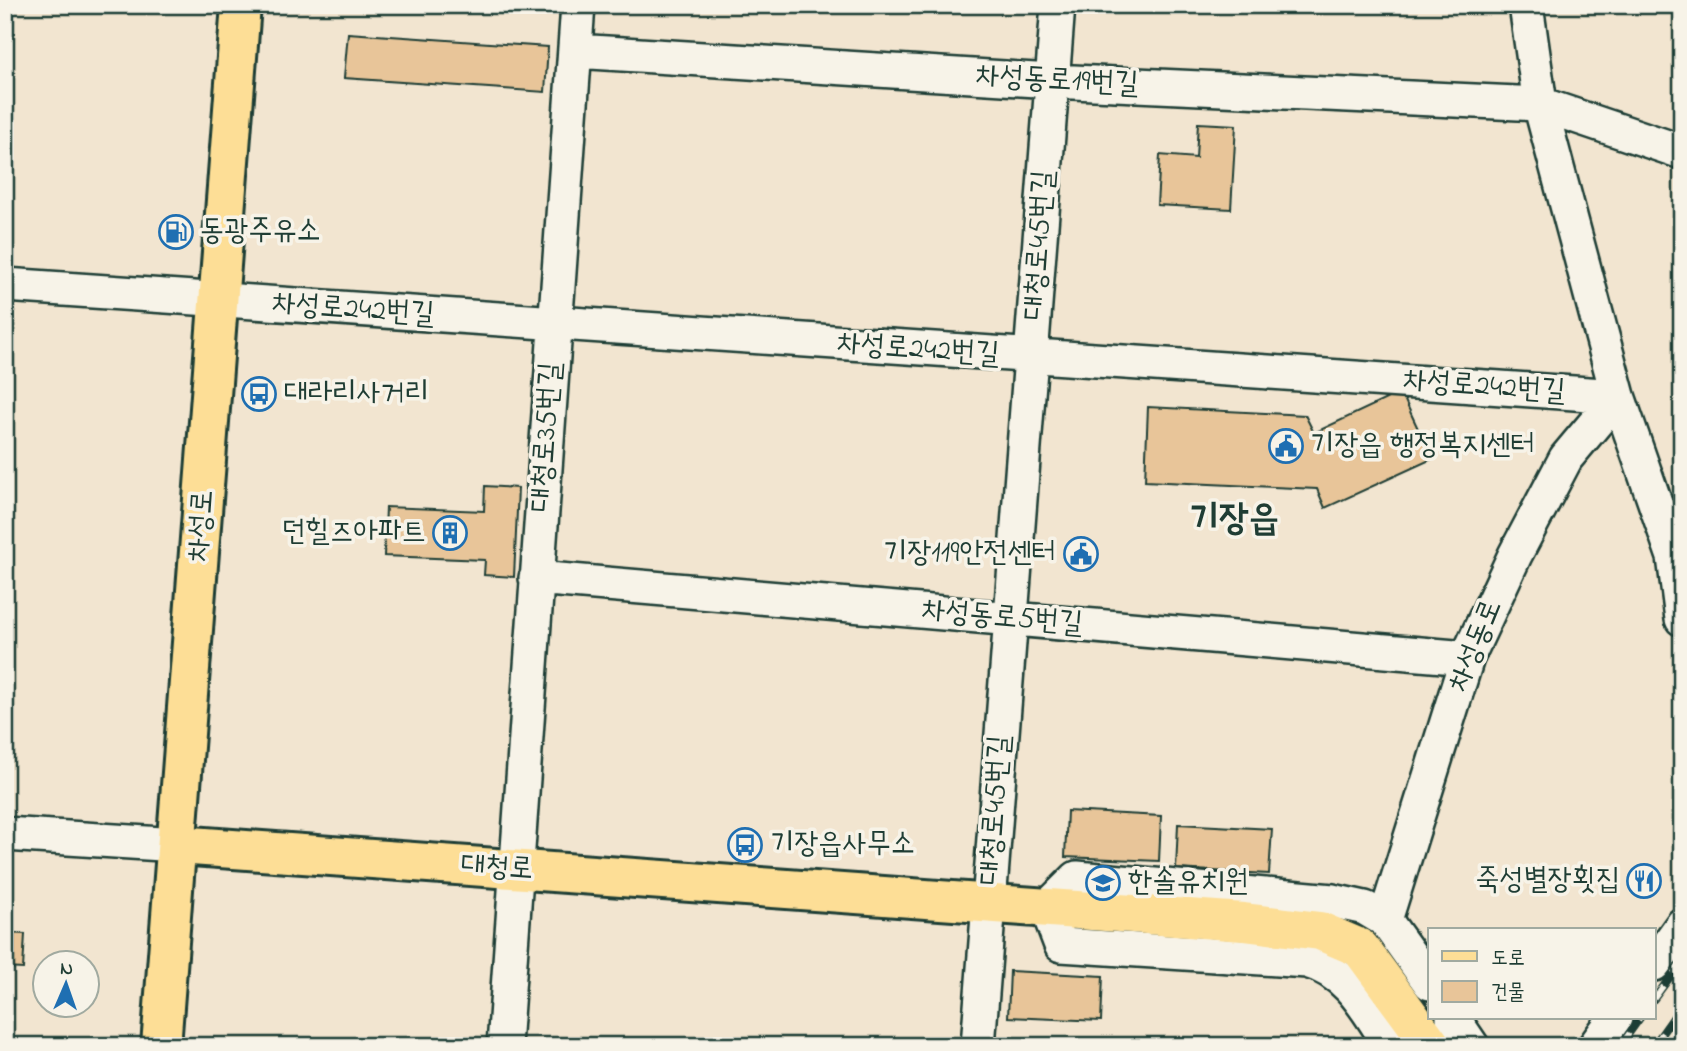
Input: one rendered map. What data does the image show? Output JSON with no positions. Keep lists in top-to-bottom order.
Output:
{
  "streets": {
    "main road": ["차성로", "대청로"],
    "street": [
      "차성동로19번길",
      "대청로45번길",
      "차성로242번길",
      "대청로35번길",
      "차성동로5번길",
      "차성동로"
    ]
  },
  "crossings": [
    ["차성동로19번길", "대청로45번길"],
    ["차성동로19번길", "대청로35번길"],
    ["대청로45번길", "차성로242번길"],
    ["대청로45번길", "차성동로5번길"],
    ["대청로45번길", "대청로"],
    ["차성로242번길", "대청로35번길"],
    ["차성로242번길", "차성로"],
    ["차성로242번길", "차성동로"],
    ["대청로35번길", "차성동로5번길"],
    ["대청로35번길", "대청로"],
    ["차성로", "대청로"],
    ["차성동로5번길", "차성동로"]
  ],
  "districts": ["기장읍"],
  "places": {
    "fuel station": ["동광주유소"],
    "bus stop": ["대라리사거리", "기장읍사무소"],
    "public building": ["기장읍 행정복지센터", "기장119안전센터"],
    "building": ["던힐즈아파트"],
    "restaurant": ["죽성별장횟집"],
    "school or university": ["한솔유치원"]
  },
  "legend": ["도로", "건물"],
  "north": "top"
}
